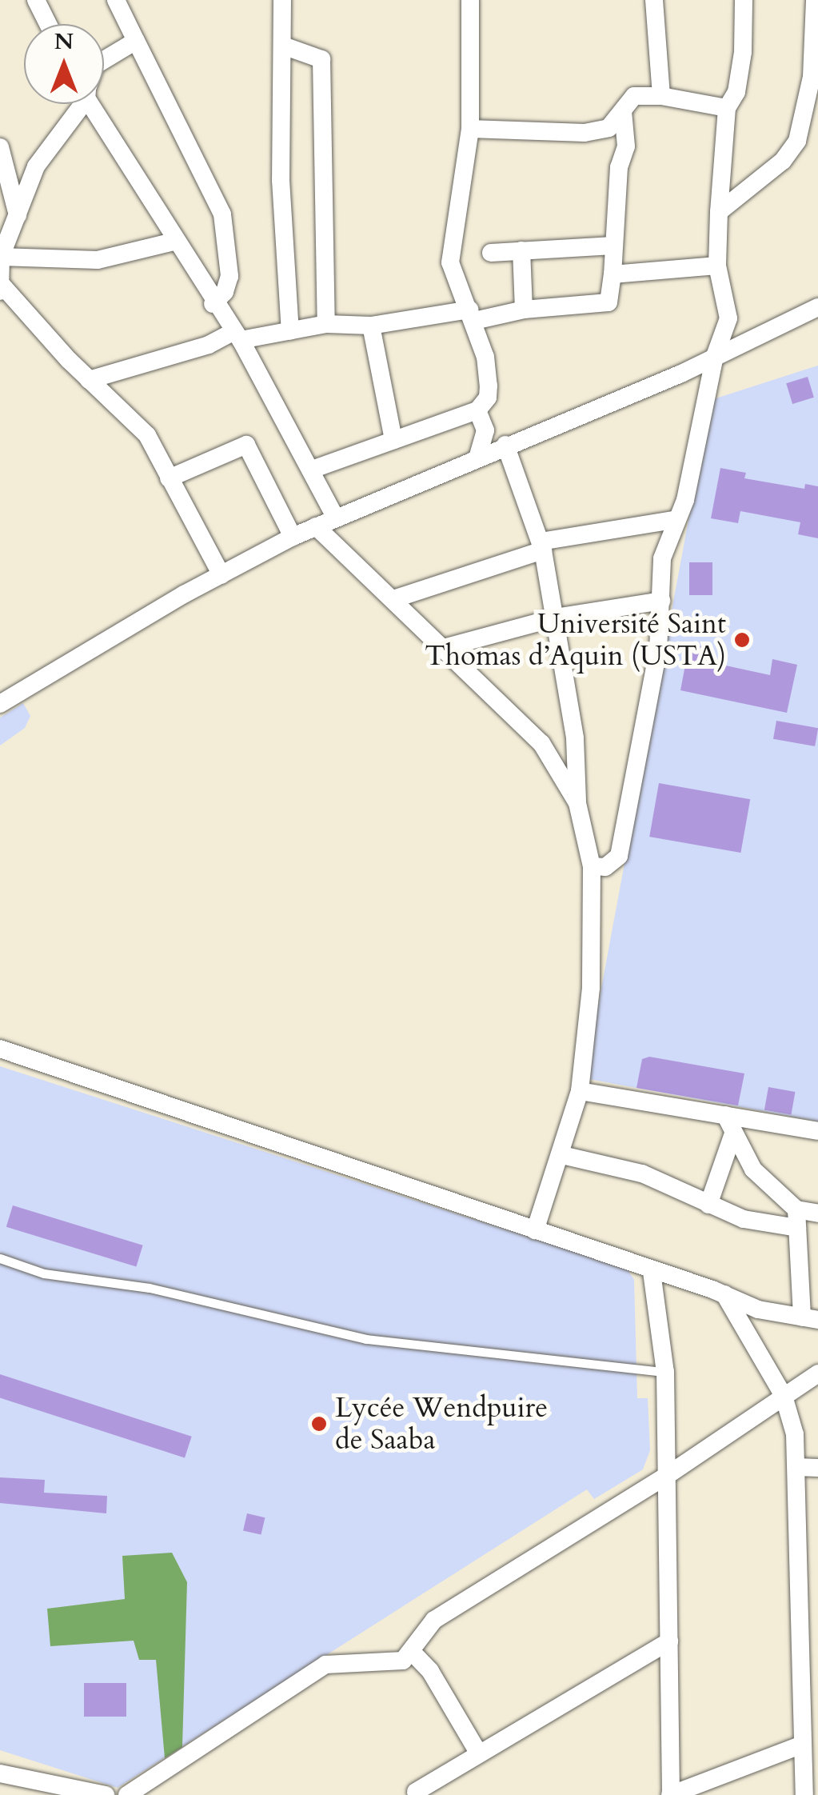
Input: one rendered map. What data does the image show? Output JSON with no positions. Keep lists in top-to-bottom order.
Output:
{
  "places": ["Université Saint Thomas d’Aquin (USTA)", "Lycée Wendpuire de Saaba"],
  "north": "top"
}
